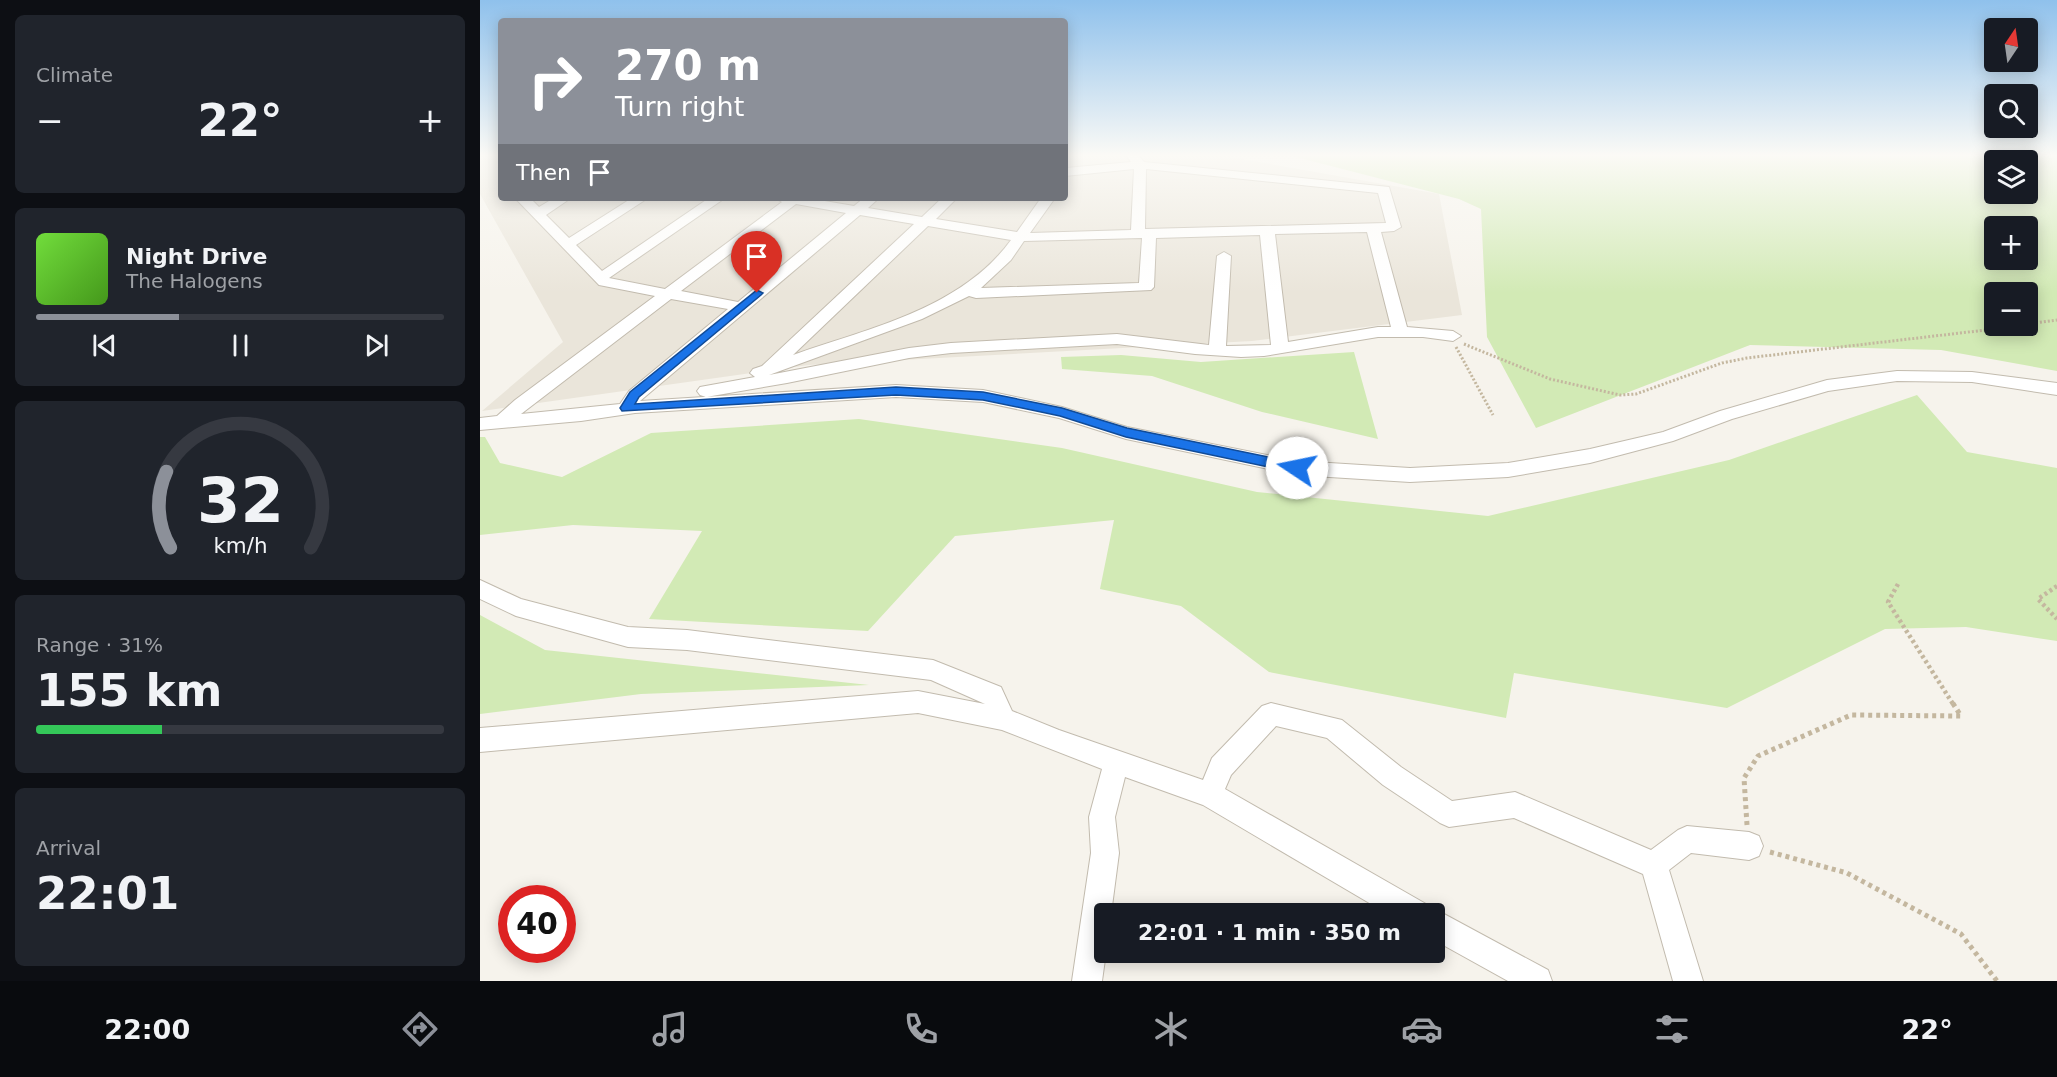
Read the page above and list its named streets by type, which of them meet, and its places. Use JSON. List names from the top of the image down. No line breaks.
{"north":"top","page":{"tile":["Climate",["Range · 31%","155 km"],["Arrival","22:01"]],"map_buttons":["+","−"],"turn":["270 m","Turn right"],"heat":["−","22°","+"],"then":"Then","song":["Night Drive","The Halogens"],"limit":"40","trip":"22:01 · 1 min · 350 m","tabs":["22:00","22°"],"gauge":["32","km/h"]}}
